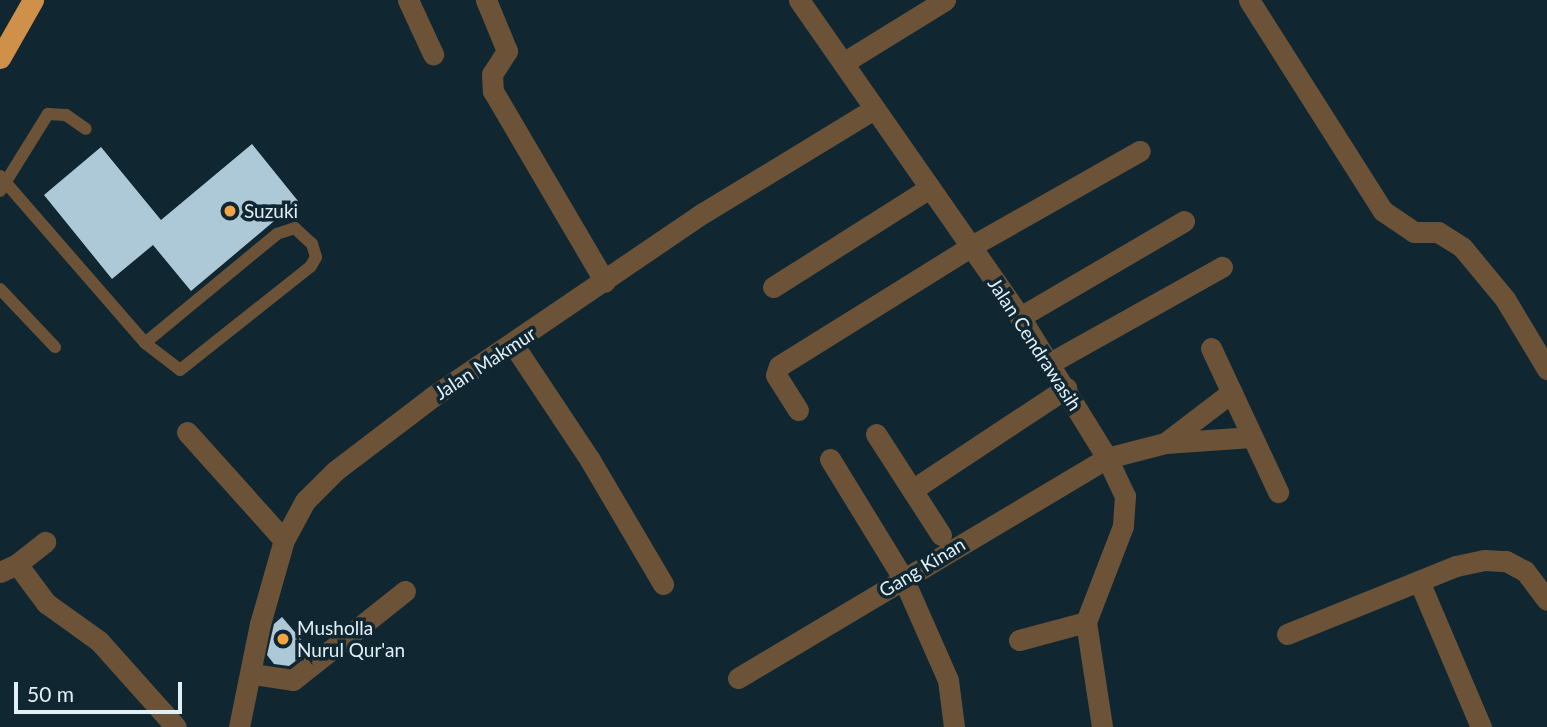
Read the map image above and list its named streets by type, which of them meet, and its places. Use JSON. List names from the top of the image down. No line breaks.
{"streets":{"street":["Jalan Cendrawasih","Jalan Makmur","Gang Kinan"]},"crossings":[["Jalan Cendrawasih","Jalan Makmur"],["Jalan Cendrawasih","Gang Kinan"]],"places":["Suzuki","Musholla Nurul Qur'an"],"scale_bar":"50 m"}
